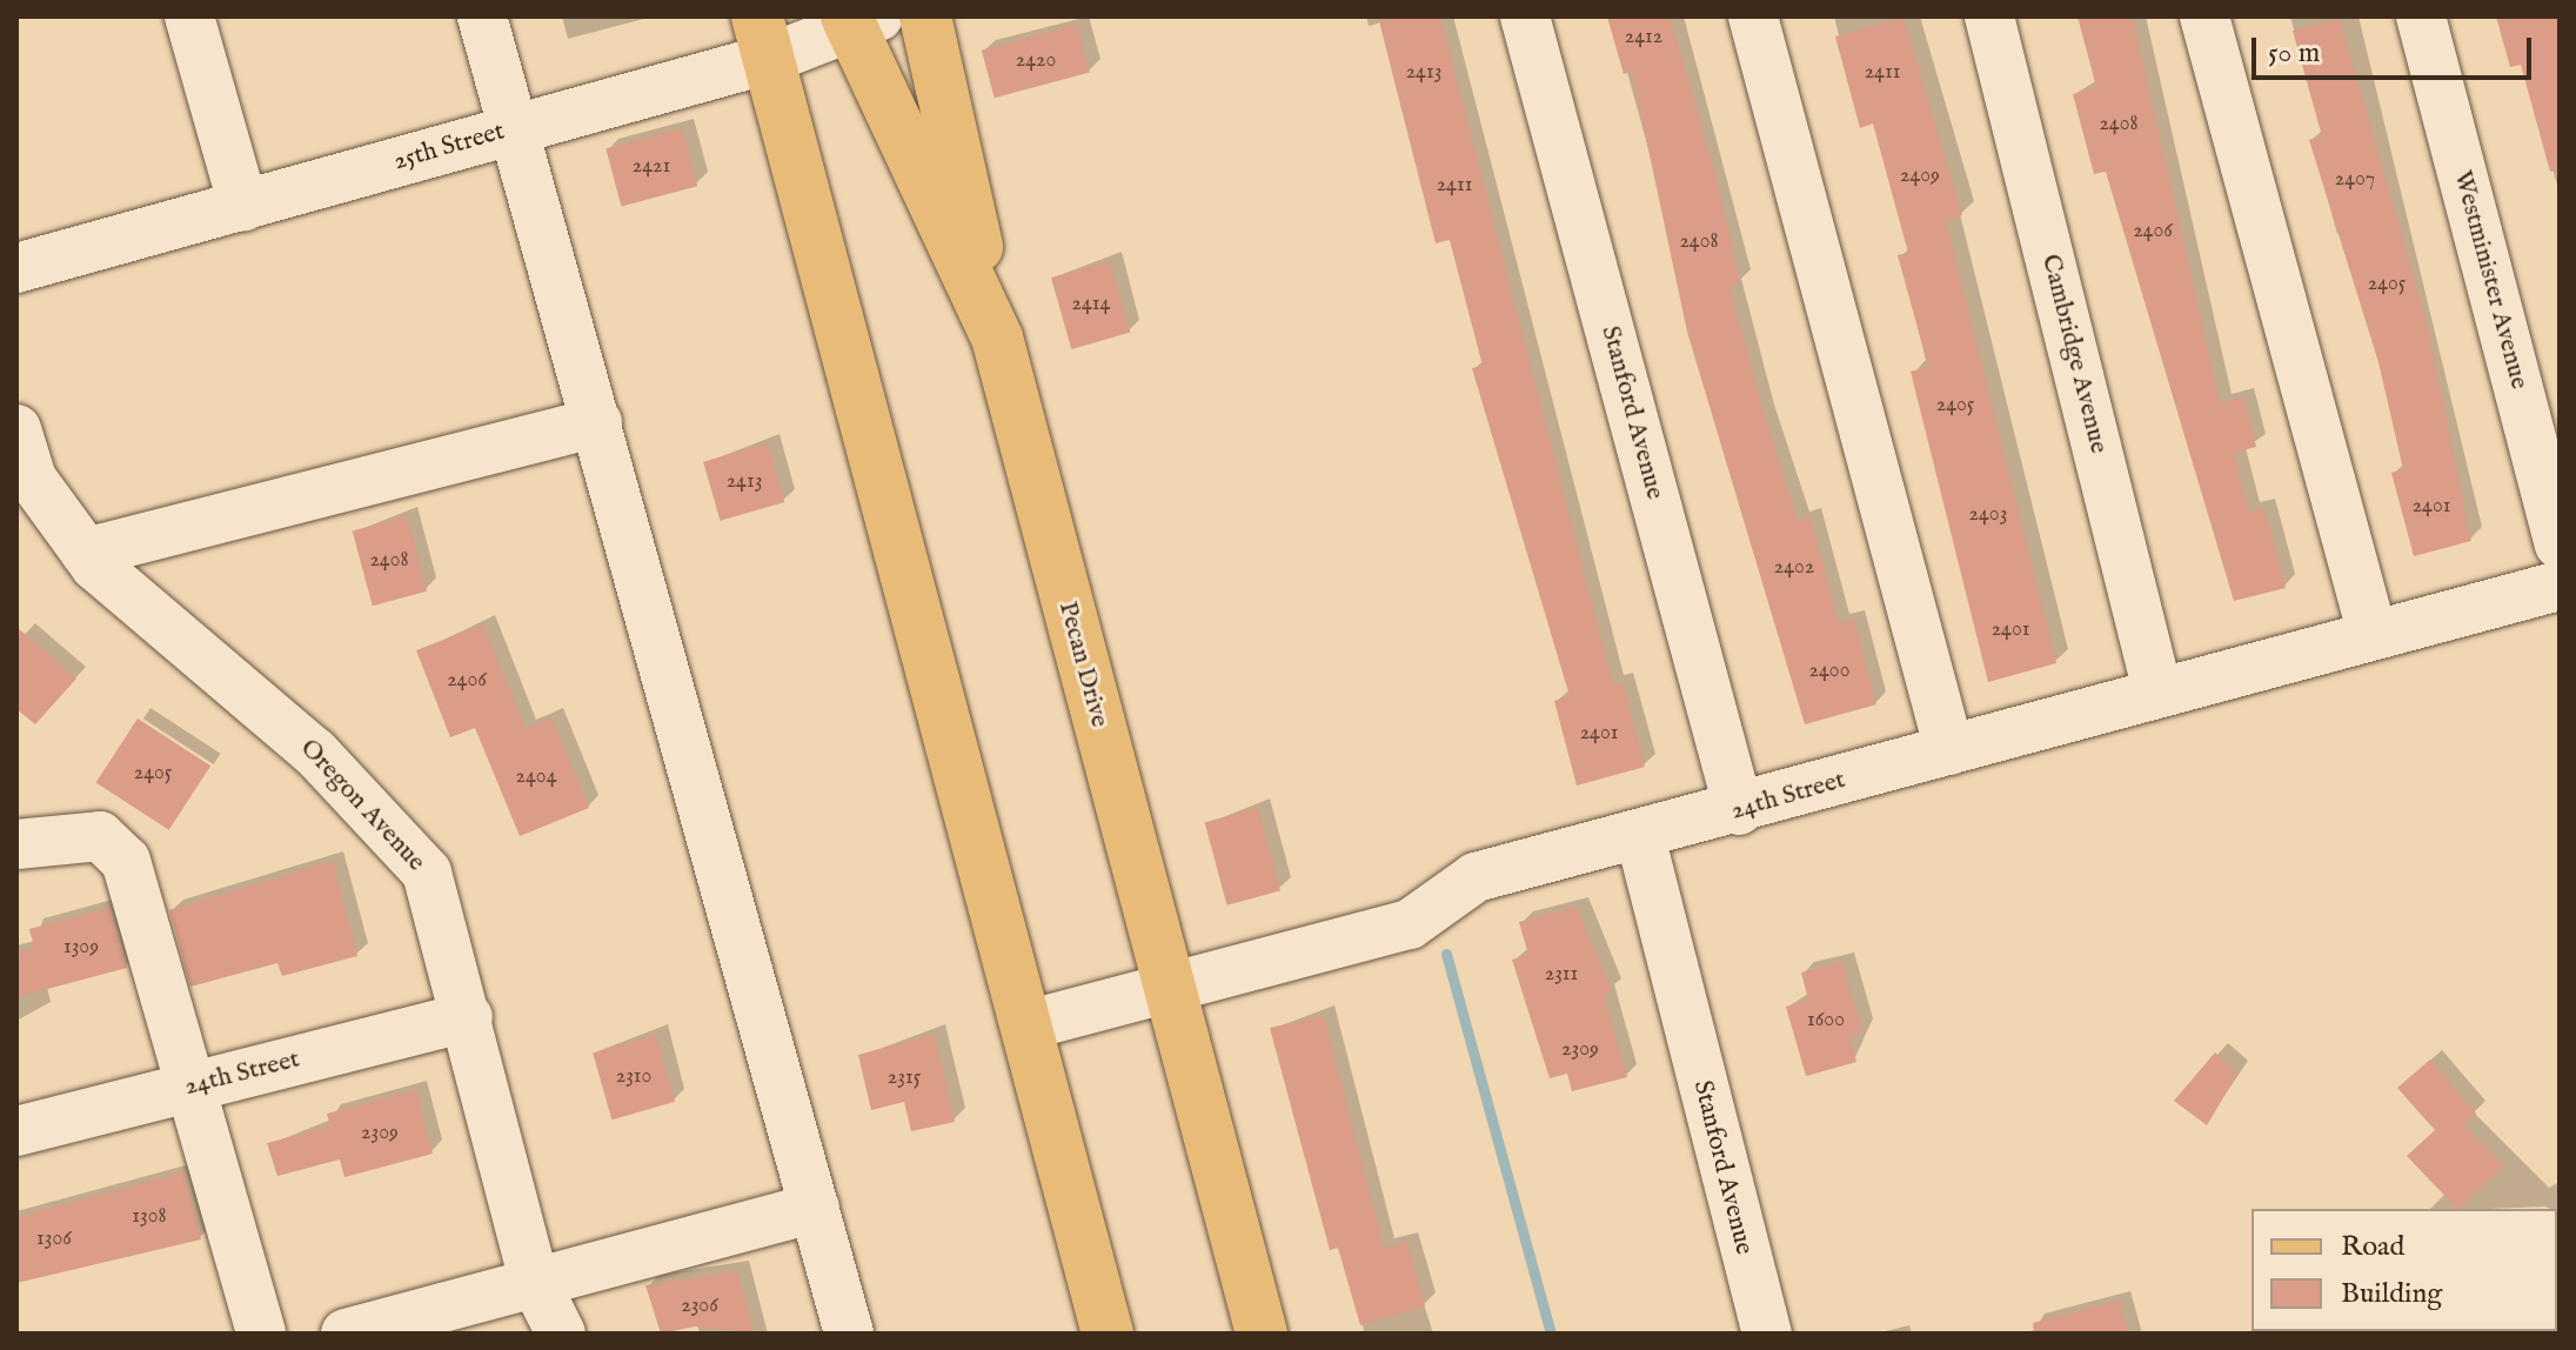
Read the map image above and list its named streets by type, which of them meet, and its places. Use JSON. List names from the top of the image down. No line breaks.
{"streets":{"main road":["Pecan Drive"],"street":["25th Street","Westminister Avenue","Cambridge Avenue","Stanford Avenue","24th Street","Oregon Avenue"]},"crossings":[["25th Street","Pecan Drive"],["Cambridge Avenue","24th Street"],["Stanford Avenue","24th Street"],["Pecan Drive","24th Street"],["24th Street","Oregon Avenue"]],"house_numbers":["2412","2420","2413","2411","2408","2421","2409","2407","2411","2406","2408","2405","2414","2405","2413","2401","2403","2408","2402","2401","2400","2406","2401","2405","2404","1309","2311","1600","2309","2310","2315","2309","1308","1306","2306"],"legend":["Road","Building"],"scale_bar":"50 m"}
